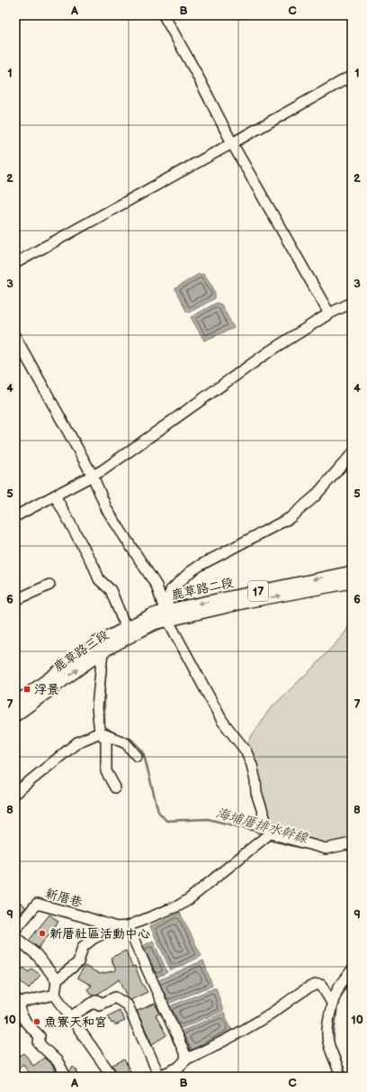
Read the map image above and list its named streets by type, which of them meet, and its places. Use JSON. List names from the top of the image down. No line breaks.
{"streets":{"main road":["鹿草路二段","17","鹿草路三段"],"street":["新厝巷"]},"crossings":[["鹿草路二段","鹿草路三段"]],"water":["海埔厝排水幹線"],"places":{"transit":["浮景"],"other":["新厝社區活動中心","魚寮天和宮"]},"grid":{"columns":["A","B","C"],"rows":["1","2","3","4","5","6","7","8","9","10"]}}
